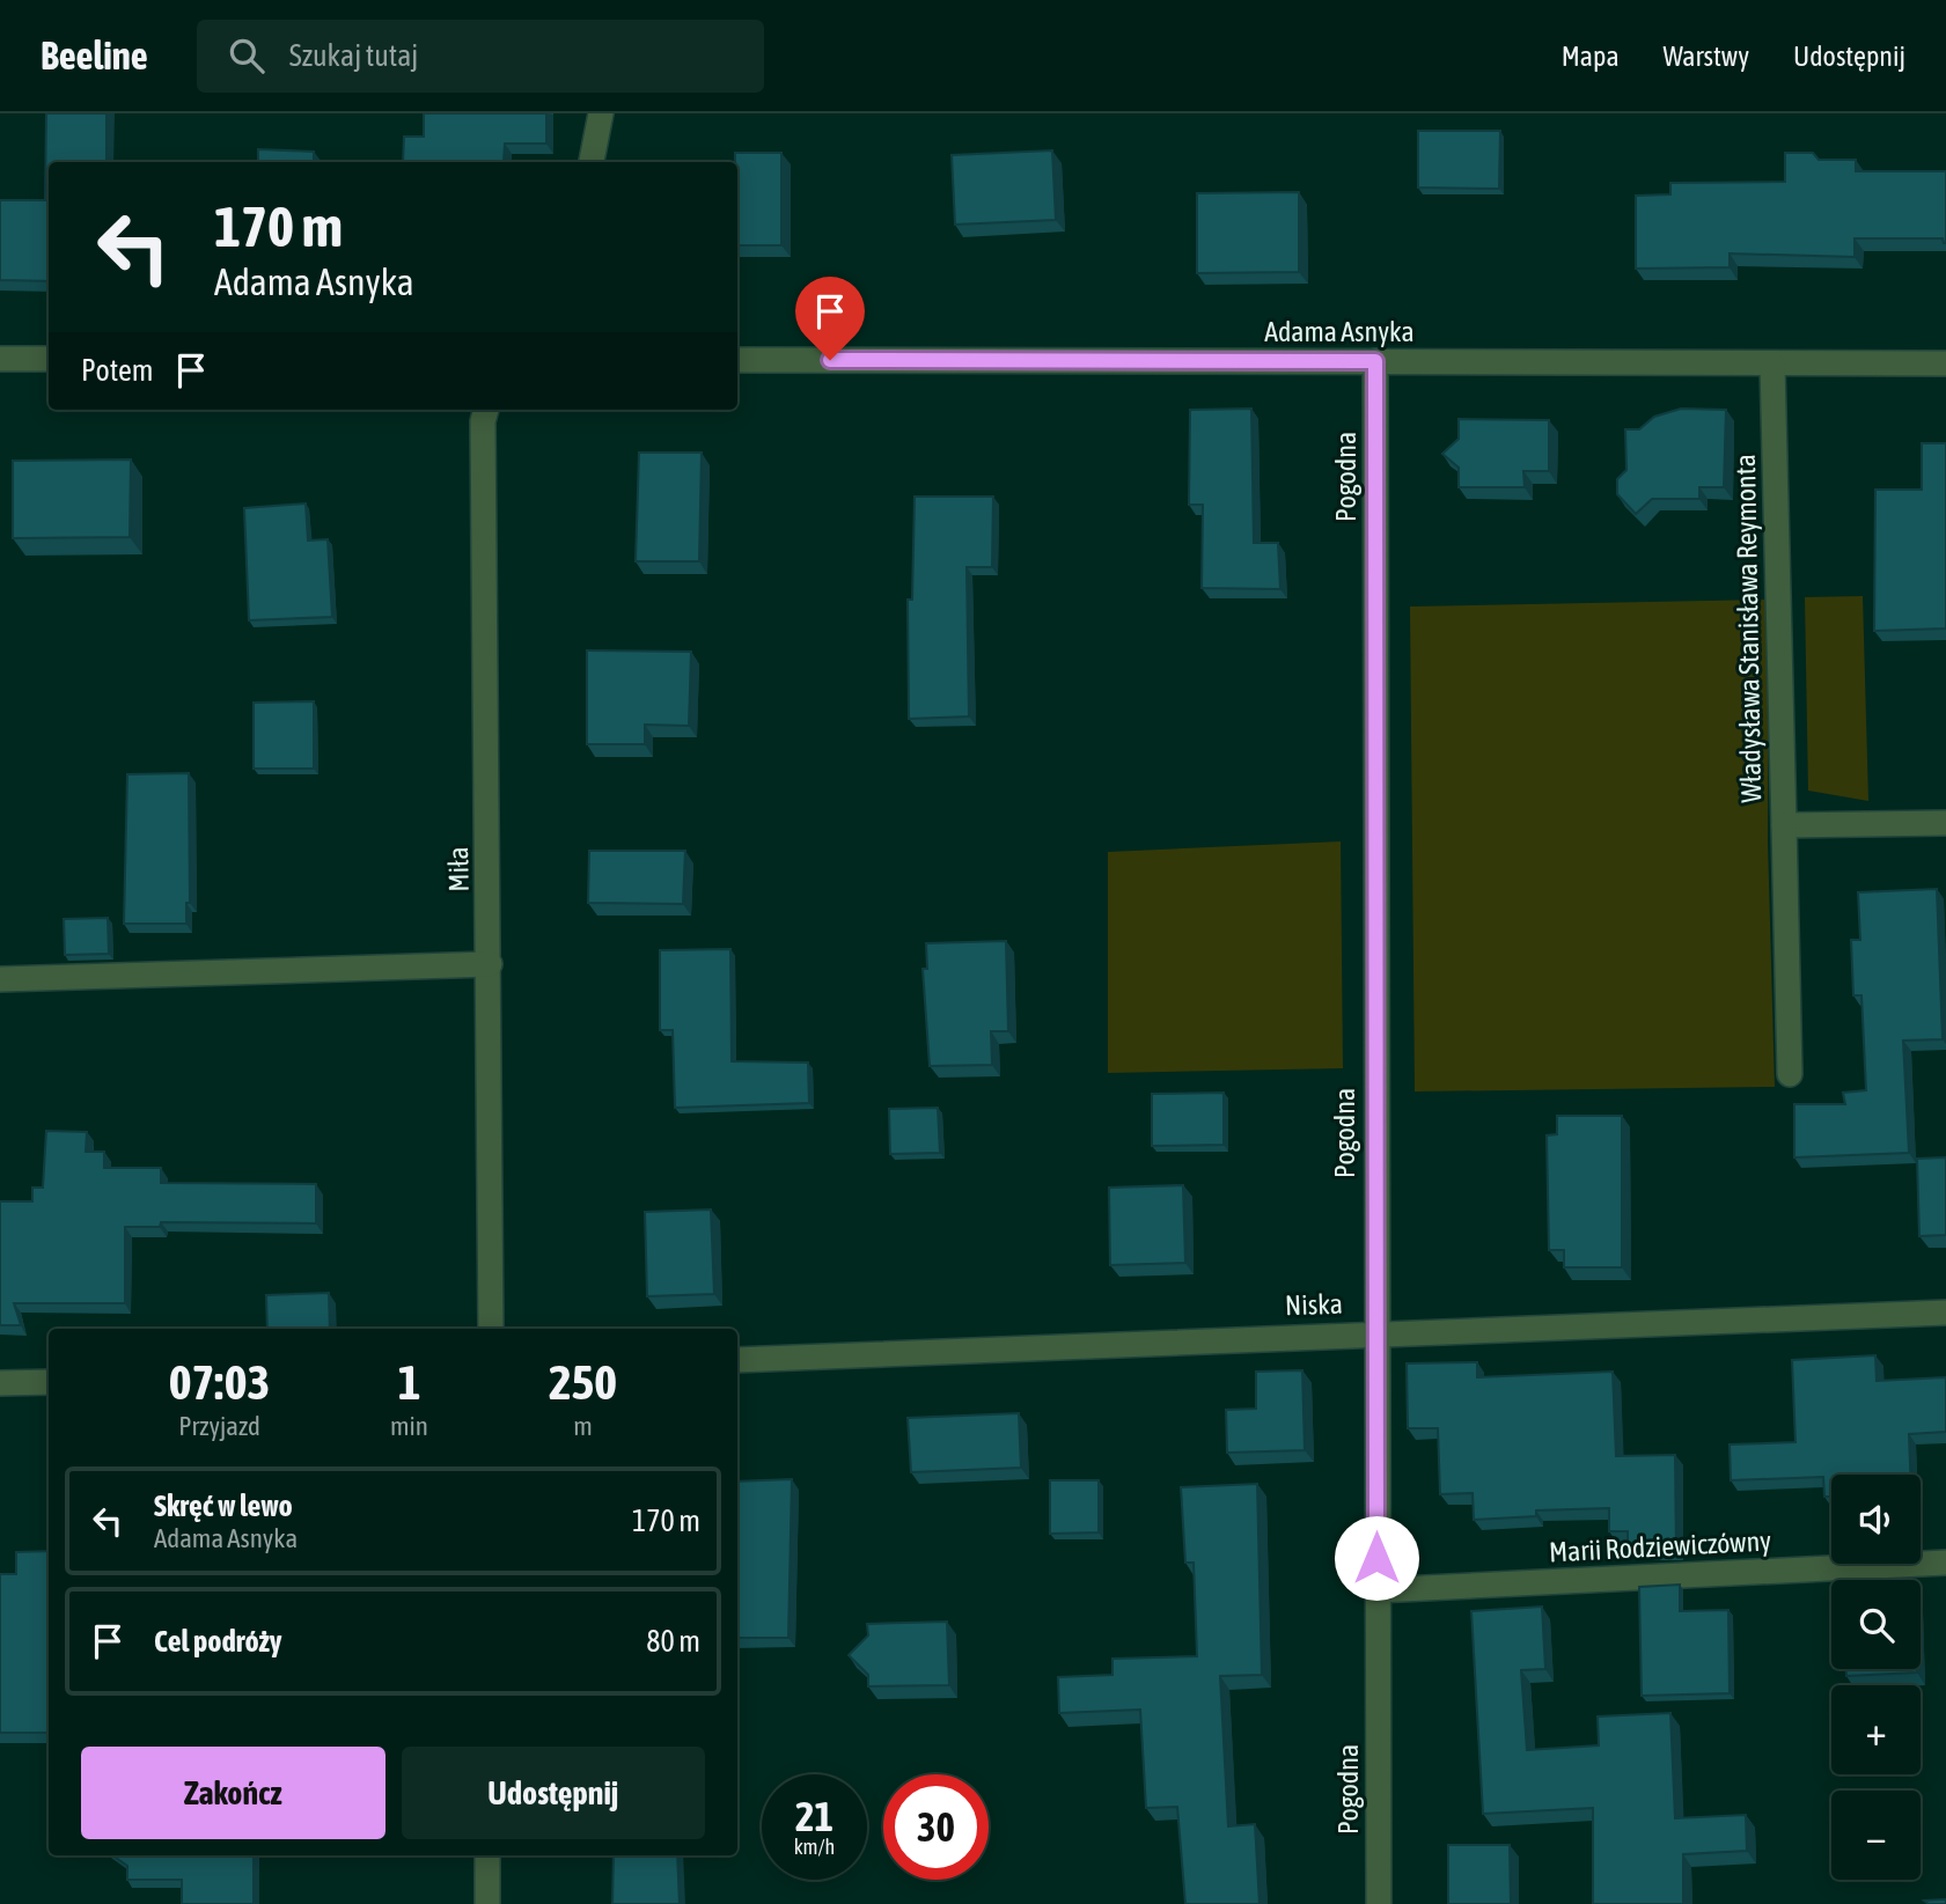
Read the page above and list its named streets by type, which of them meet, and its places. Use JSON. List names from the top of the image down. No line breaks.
{"streets":{"street":["Adama Asnyka","Pogodna","Władysława Stanisława Reymonta","Miła","Niska","Marii Rodziewiczówny"]},"crossings":[["Adama Asnyka","Pogodna"],["Adama Asnyka","Władysława Stanisława Reymonta"],["Pogodna","Niska"],["Pogodna","Marii Rodziewiczówny"]],"page":{"header":"Beeline","search":"Szukaj tutaj","nav":["Mapa","Warstwy","Udostępnij"],"turn":["170 m","Adama Asnyka"],"then":"Potem","eta":["07:03","Przyjazd","1","min","250","m"],"list":[{"name":"Skręć w lewo","note":"Adama Asnyka","value":"170 m"},{"name":"Cel podróży","value":"80 m"}],"map_buttons":["+","−"],"buttons":["Zakończ","Udostępnij"],"speed":"21 km/h","limit":"30"}}
